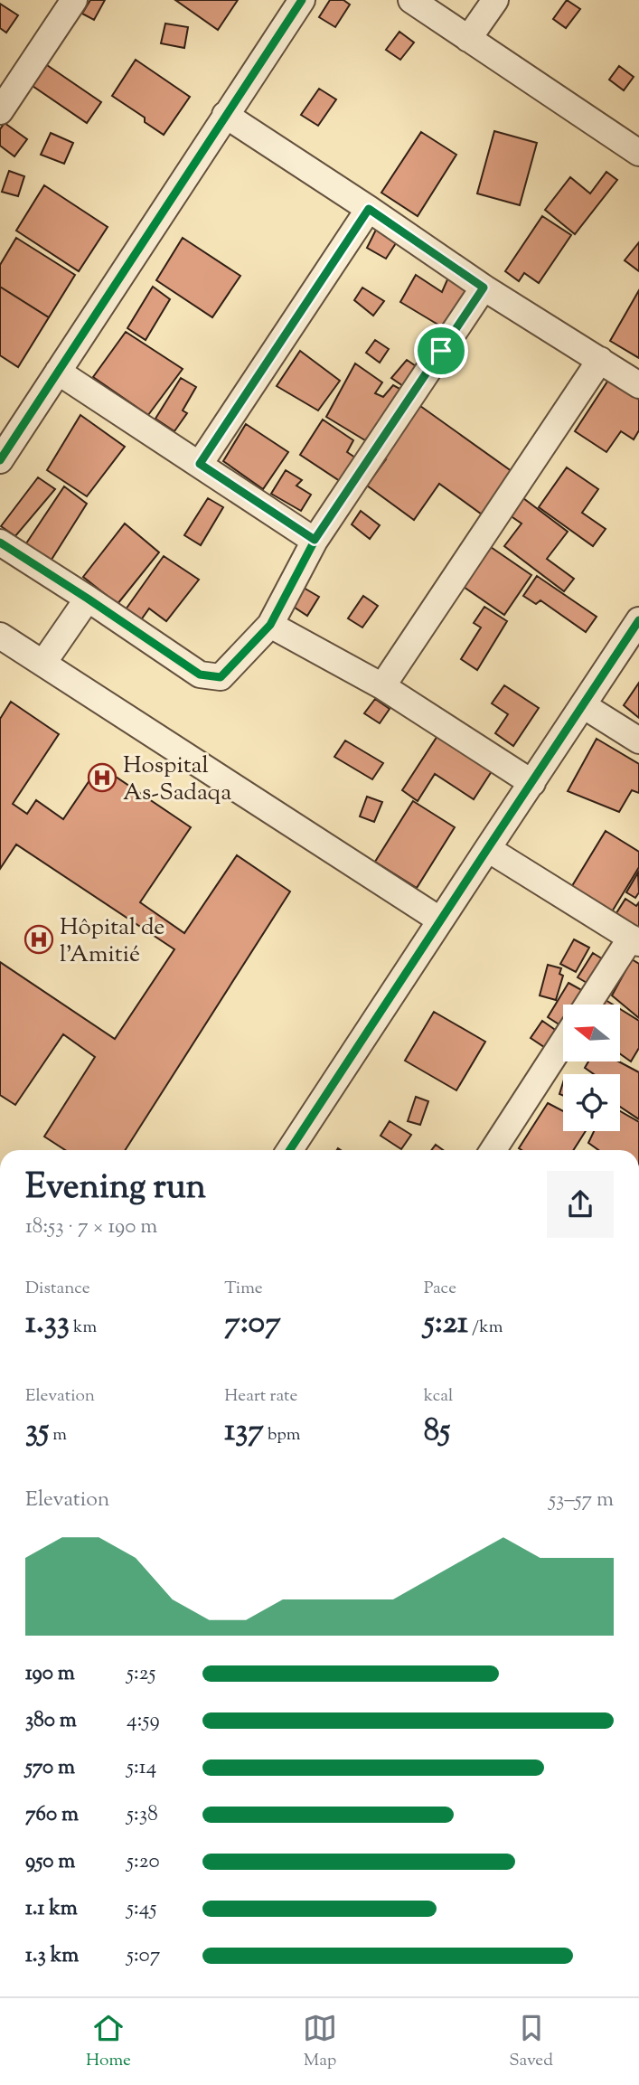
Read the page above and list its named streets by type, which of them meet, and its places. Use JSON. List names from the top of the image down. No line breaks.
{"places":{"hospital":["Hospital As-Sadaqa","Hôpital de l'Amitié"]},"north":"left","page":{"heading":["Evening run","18:53 · 7 × 190 m"],"stats":[["Distance","1.33 km"],["Time","7:07"],["Pace","5:21 /km"],["Elevation","35 m"],["Heart rate","137 bpm"],["kcal","85"]],"chart":["Elevation","53–57 m"],"list":[{"name":"190 m","note":"5:25"},{"name":"380 m","note":"4:59"},{"name":"570 m","note":"5:14"},{"name":"760 m","note":"5:38"},{"name":"950 m","note":"5:20"},{"name":"1.1 km","note":"5:45"},{"name":"1.3 km","note":"5:07"}],"tabs":["Home","Map","Saved"]}}
